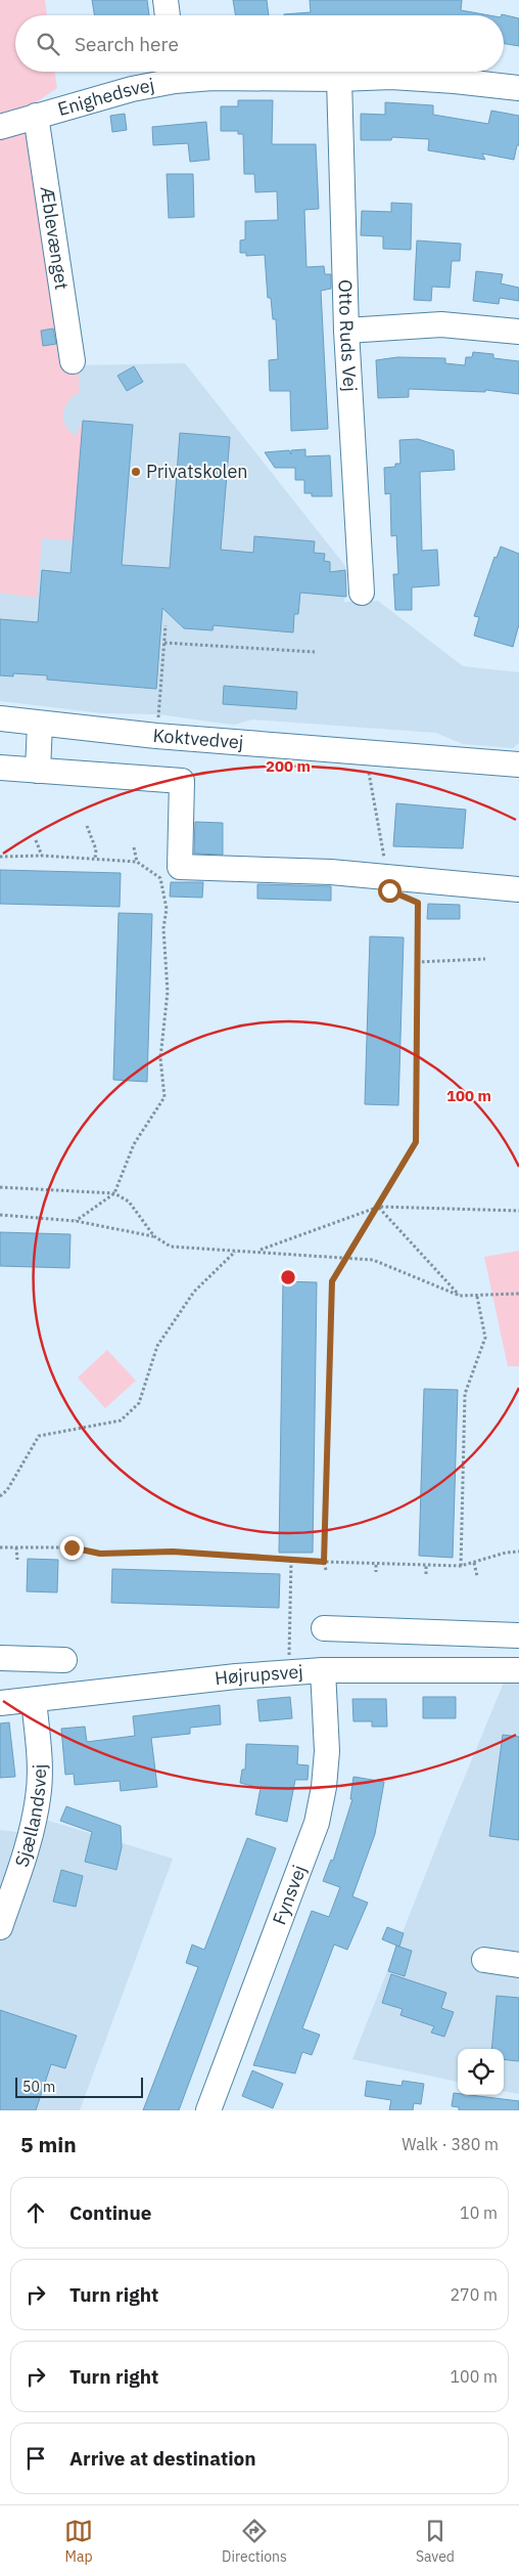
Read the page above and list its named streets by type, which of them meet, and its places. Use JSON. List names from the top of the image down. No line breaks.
{"streets":{"street":["Enighedsvej","Æblevænget","Otto Ruds Vej","Koktvedvej","Højrupsvej","Sjællandsvej","Fynsvej"]},"crossings":[["Enighedsvej","Æblevænget"],["Enighedsvej","Otto Ruds Vej"],["Højrupsvej","Sjællandsvej"],["Højrupsvej","Fynsvej"]],"places":["Privatskolen"],"scale_bar":"50 m","page":{"search":"Search here","scale":"50 m","heading":["5 min","Walk · 380 m"],"list":[["Continue","10 m"],["Turn right","270 m"],["Turn right","100 m"],"Arrive at destination"],"nav":["Map","Directions","Saved"]},"rings":["200 m","100 m"]}
